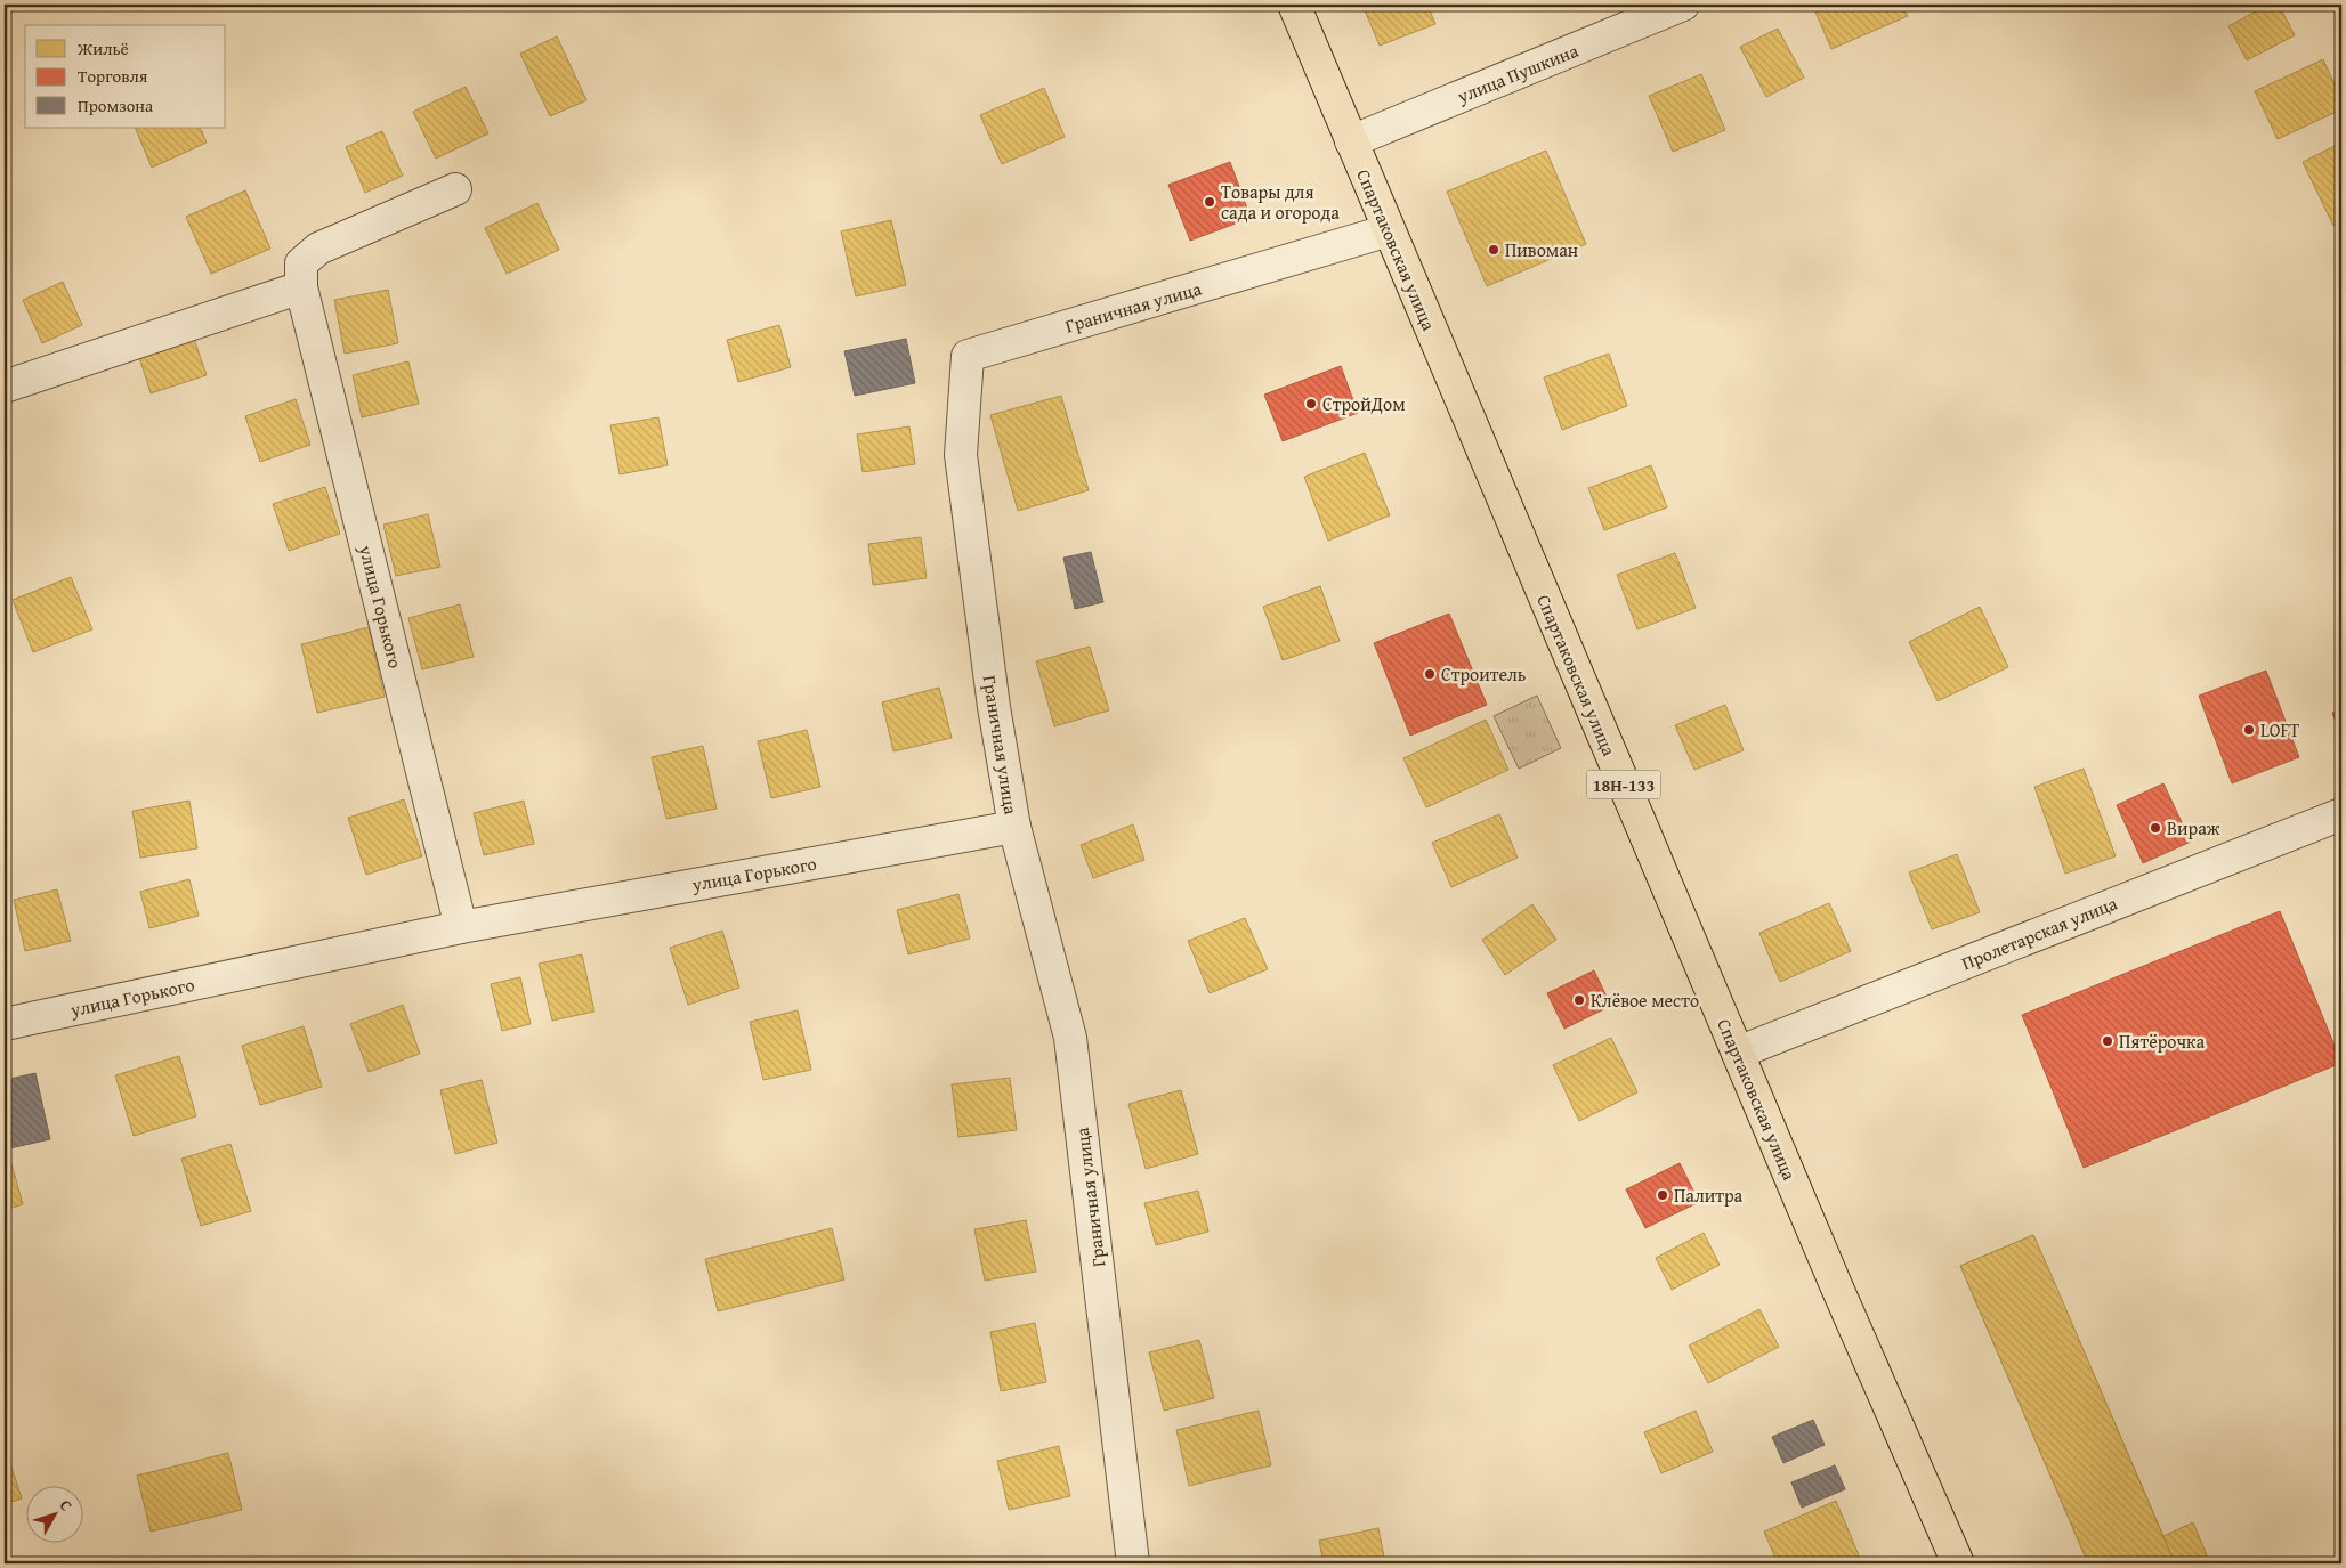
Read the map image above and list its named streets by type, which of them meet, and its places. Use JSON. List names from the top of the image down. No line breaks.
{"streets":{"main road":["Спартаковская улица","18Н-133"],"street":["улица Пушкина","Граничная улица","улица Горького","Пролетарская улица"]},"crossings":[["улица Пушкина","Спартаковская улица"],["Спартаковская улица","Граничная улица"],["Спартаковская улица","Пролетарская улица"],["Граничная улица","улица Горького"]],"places":["Товары для сада и огорода","Пивоман","СтройДом","Строитель","LOFT","Вираж","Клёвое место","Пятёрочка","Палитра"],"legend":["Жильё","Торговля","Промзона"],"north":"top right"}
